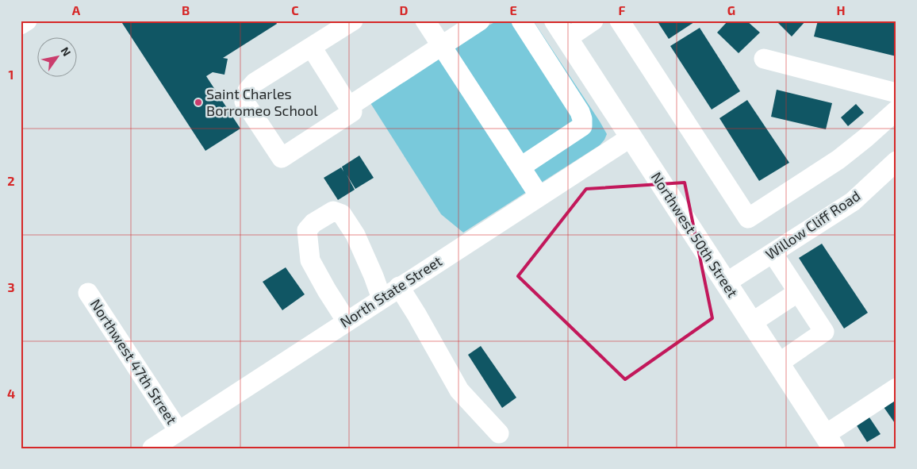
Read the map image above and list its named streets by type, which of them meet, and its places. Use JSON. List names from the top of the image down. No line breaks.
{"streets":{"main road":["Northwest 50th Street"],"street":["Willow Cliff Road","North State Street","Northwest 47th Street"]},"crossings":[["Willow Cliff Road","Northwest 50th Street"],["Northwest 50th Street","North State Street"],["North State Street","Northwest 47th Street"]],"places":["Saint Charles Borromeo School"],"north":"top right","grid":{"columns":["A","B","C","D","E","F","G","H"],"rows":["1","2","3","4"]}}
